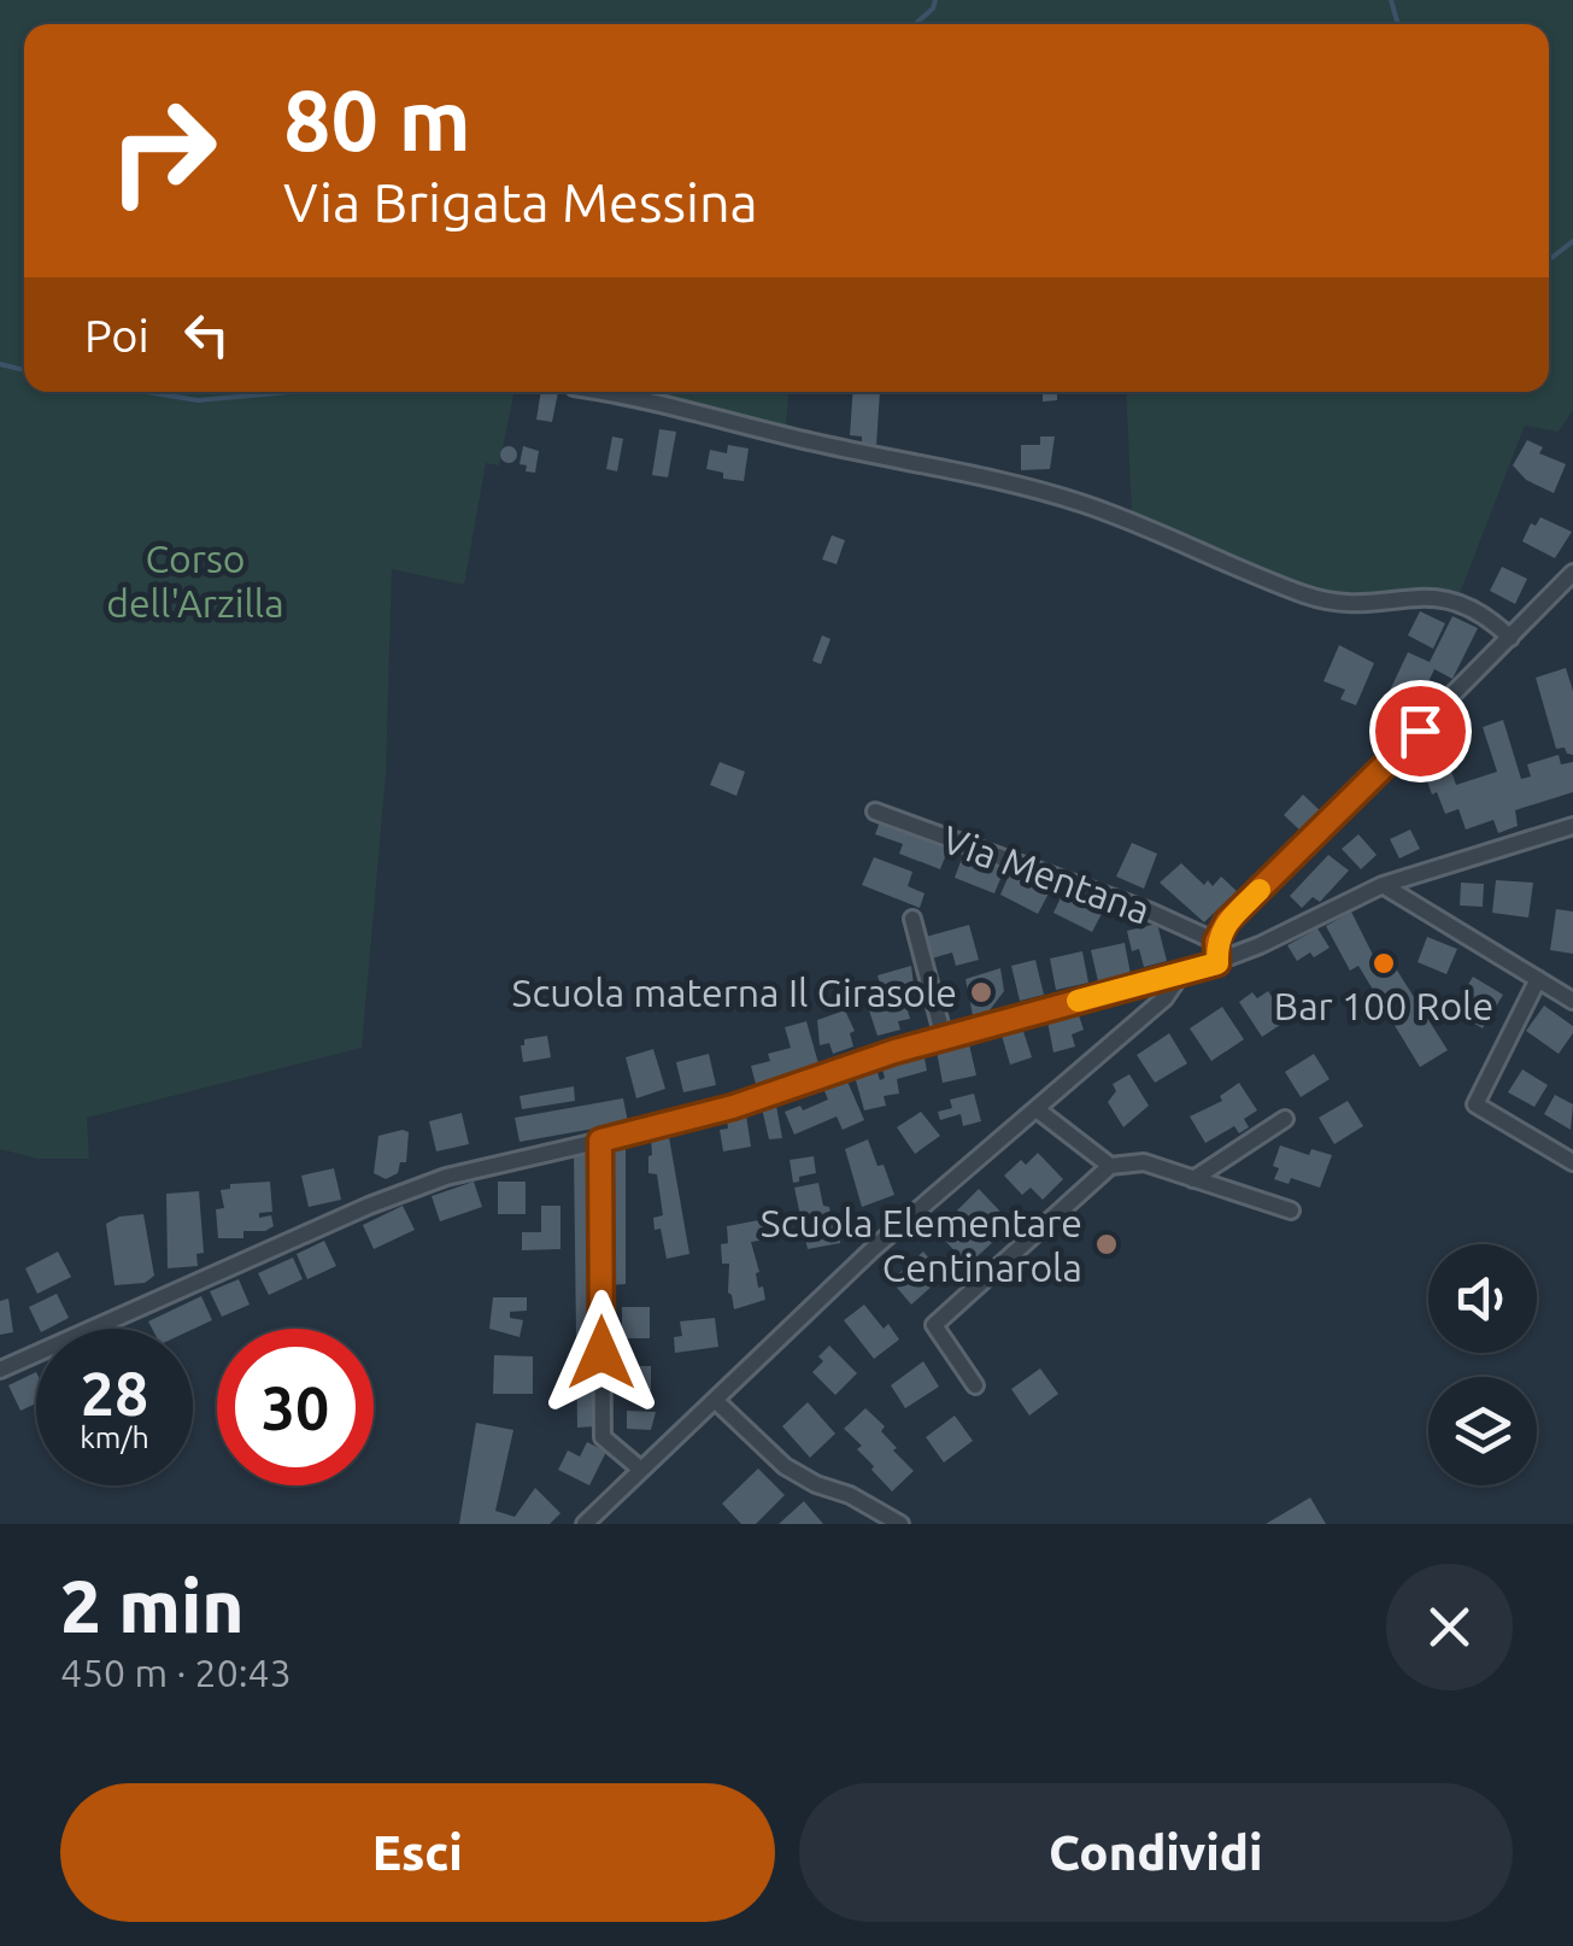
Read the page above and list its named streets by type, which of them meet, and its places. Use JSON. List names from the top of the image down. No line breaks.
{"streets":{"street":["Via Mentana"]},"parks":["Corso dell'Arzilla"],"places":["Bar 100 Role","Scuola materna Il Girasole","Scuola Elementare Centinarola"],"page":{"turn":["80 m","Via Brigata Messina"],"then":"Poi","speed":"28 km/h","limit":"30","heading":["2 min","450 m · 20:43"],"buttons":["Esci","Condividi"]}}
